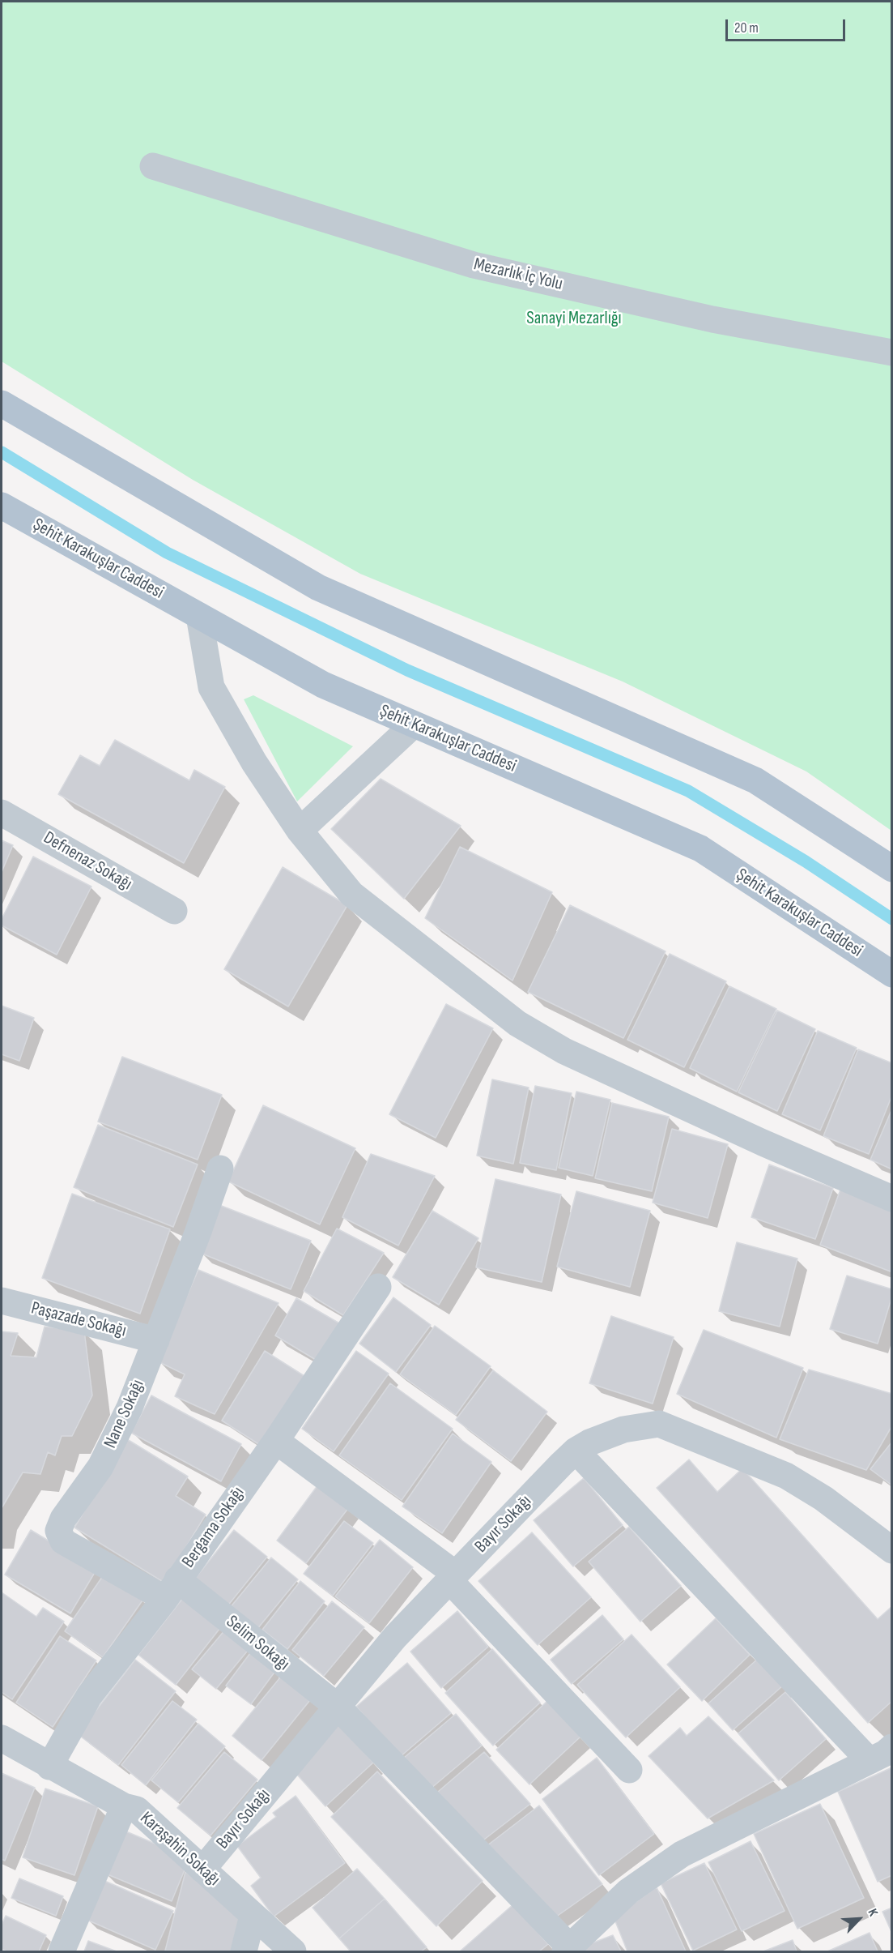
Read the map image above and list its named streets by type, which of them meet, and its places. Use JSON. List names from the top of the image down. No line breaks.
{"streets":{"main road":["Şehit Karakuşlar Caddesi"],"street":["Mezarlık İç Yolu","Defnenaz Sokağı","Paşazade Sokağı","Nane Sokağı","Bayır Sokağı","Bergama Sokağı","Selim Sokağı","Karaşahin Sokağı"]},"crossings":[["Paşazade Sokağı","Nane Sokağı"],["Nane Sokağı","Bergama Sokağı"],["Nane Sokağı","Selim Sokağı"],["Bayır Sokağı","Selim Sokağı"],["Bayır Sokağı","Karaşahin Sokağı"],["Bergama Sokağı","Selim Sokağı"],["Bergama Sokağı","Karaşahin Sokağı"]],"parks":["Sanayi Mezarlığı"],"scale_bar":"20 m","north":"top right"}
